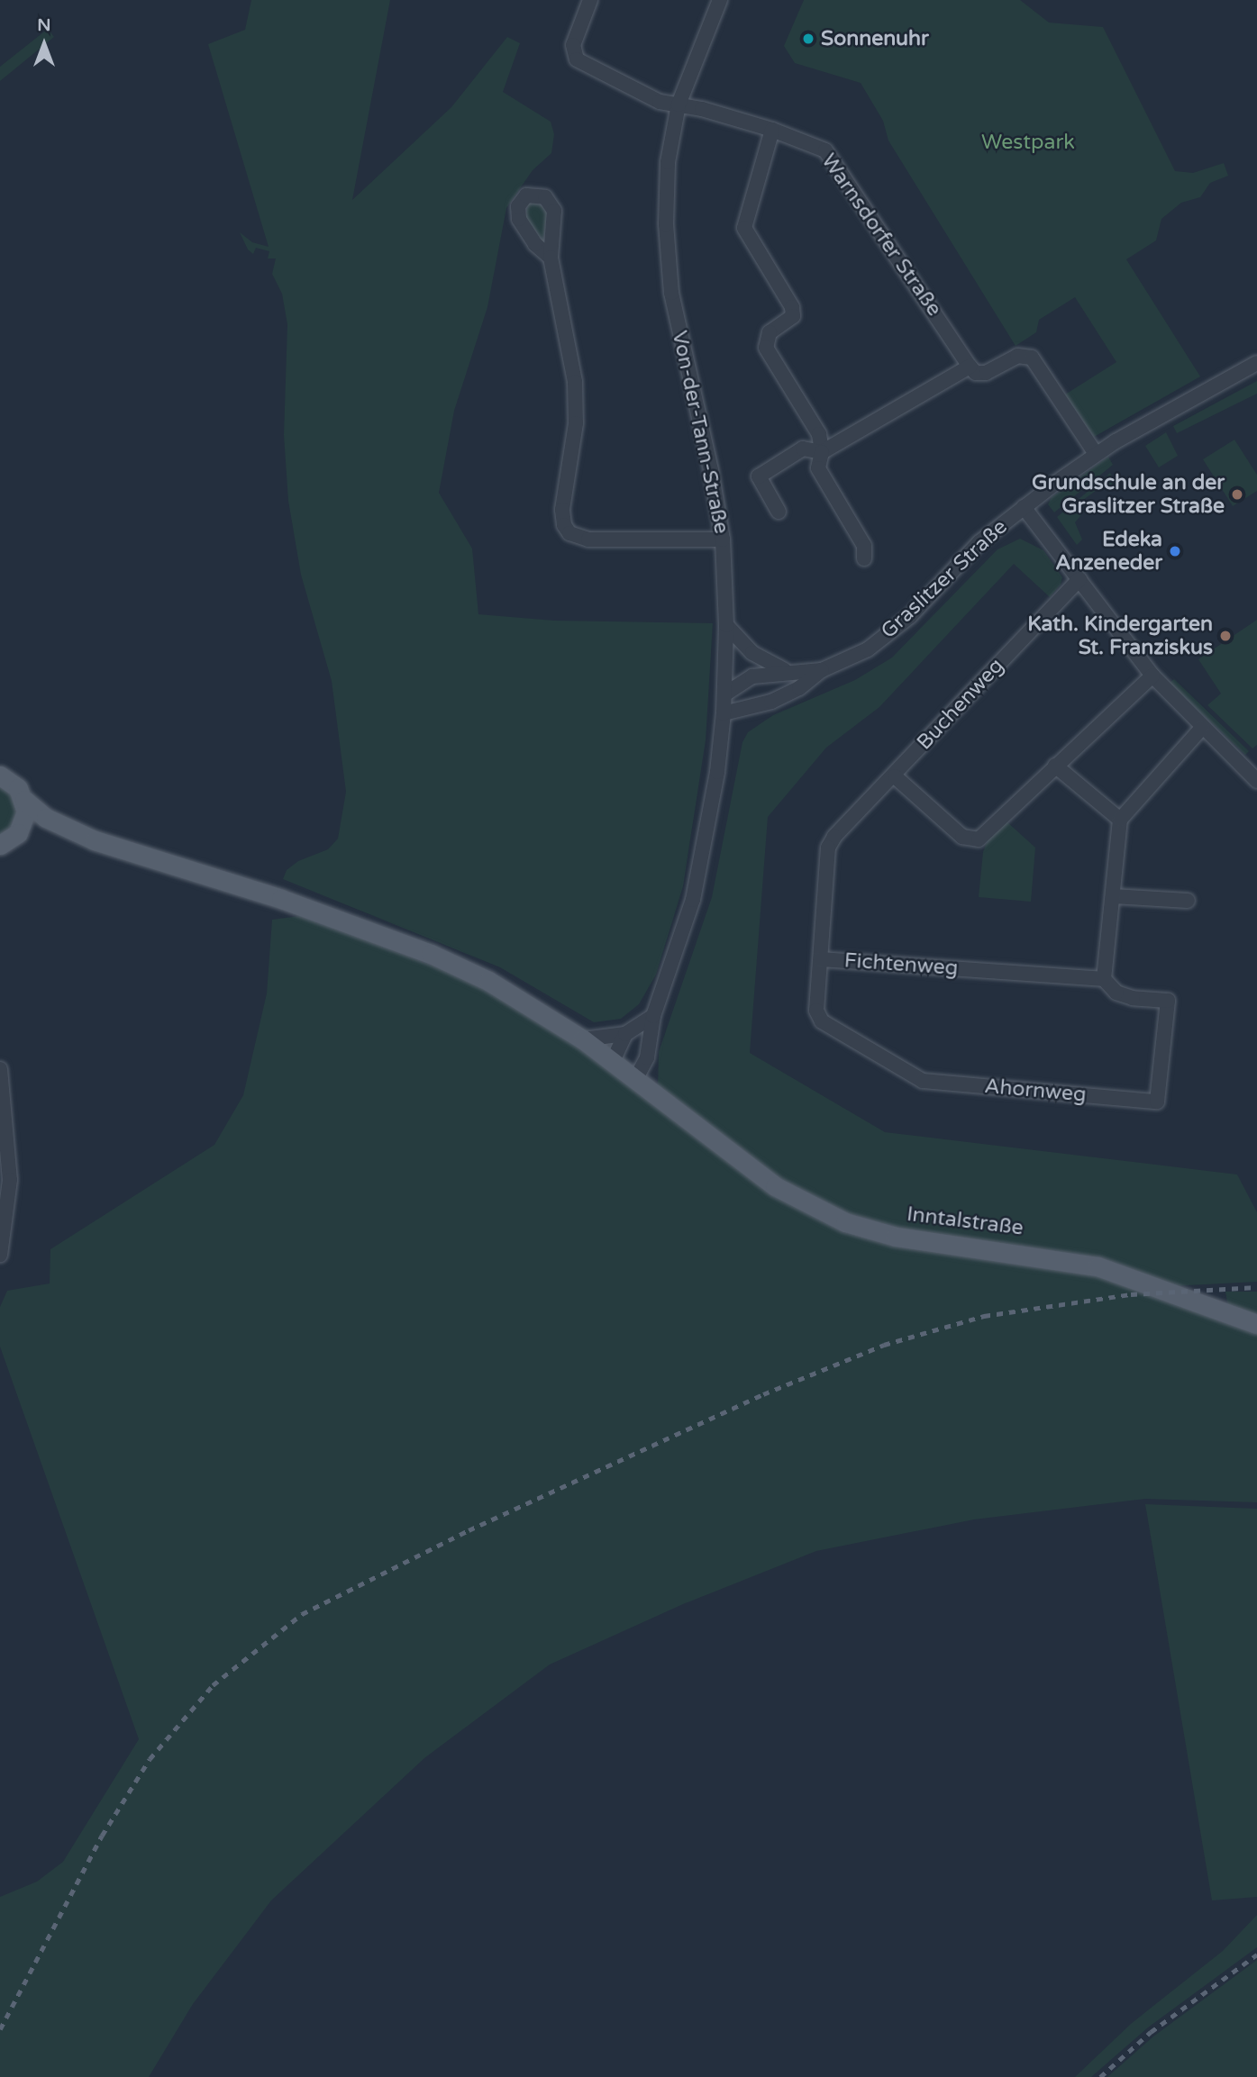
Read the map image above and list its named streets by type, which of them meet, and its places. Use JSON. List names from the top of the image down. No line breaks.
{"streets":{"main road":["Inntalstraße"],"street":["Warnsdorfer Straße","Von-der-Tann-Straße","Graslitzer Straße","Buchenweg","Fichtenweg","Ahornweg"]},"crossings":[["Warnsdorfer Straße","Von-der-Tann-Straße"],["Von-der-Tann-Straße","Graslitzer Straße"],["Von-der-Tann-Straße","Inntalstraße"],["Buchenweg","Fichtenweg"],["Fichtenweg","Ahornweg"]],"parks":["Westpark"],"places":["Sonnenuhr","Grundschule an der Graslitzer Straße","Edeka Anzeneder","Kath. Kindergarten St. Franziskus"],"north":"top"}
